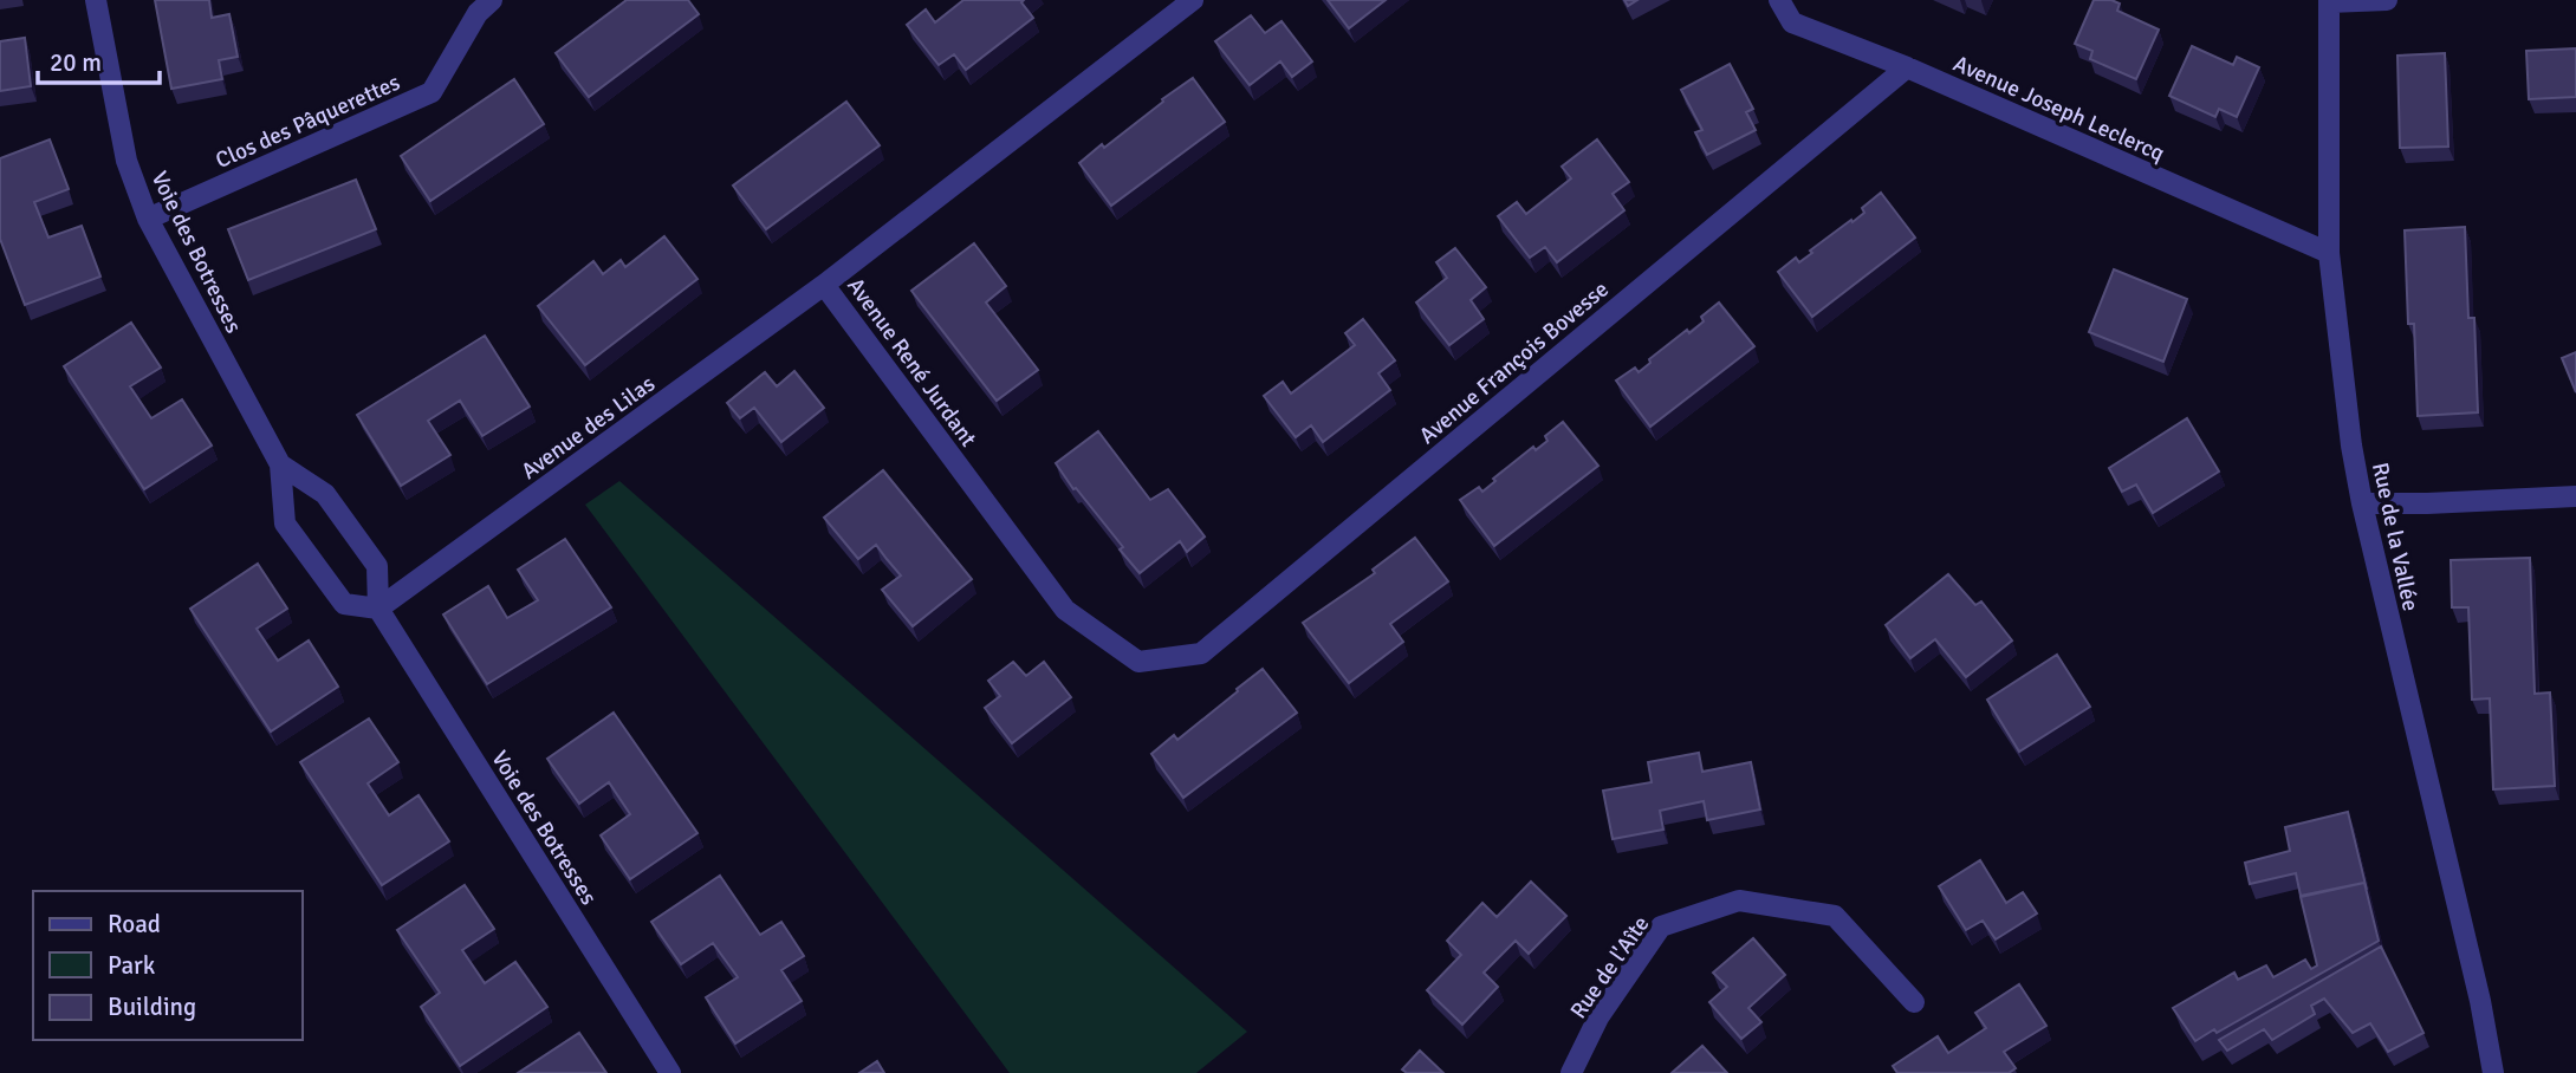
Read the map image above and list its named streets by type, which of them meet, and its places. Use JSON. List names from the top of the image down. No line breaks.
{"streets":{"street":["Avenue Joseph Leclercq","Clos des Pâquerettes","Voie des Botresses","Avenue René Jurdant","Avenue François Bovesse","Avenue des Lilas","Rue de la Vallée","Rue de l'Aîte"]},"crossings":[["Avenue Joseph Leclercq","Avenue François Bovesse"],["Avenue Joseph Leclercq","Rue de la Vallée"],["Clos des Pâquerettes","Voie des Botresses"],["Voie des Botresses","Avenue des Lilas"],["Avenue René Jurdant","Avenue François Bovesse"],["Avenue René Jurdant","Avenue des Lilas"]],"legend":["Road","Park","Building"],"scale_bar":"20 m"}
